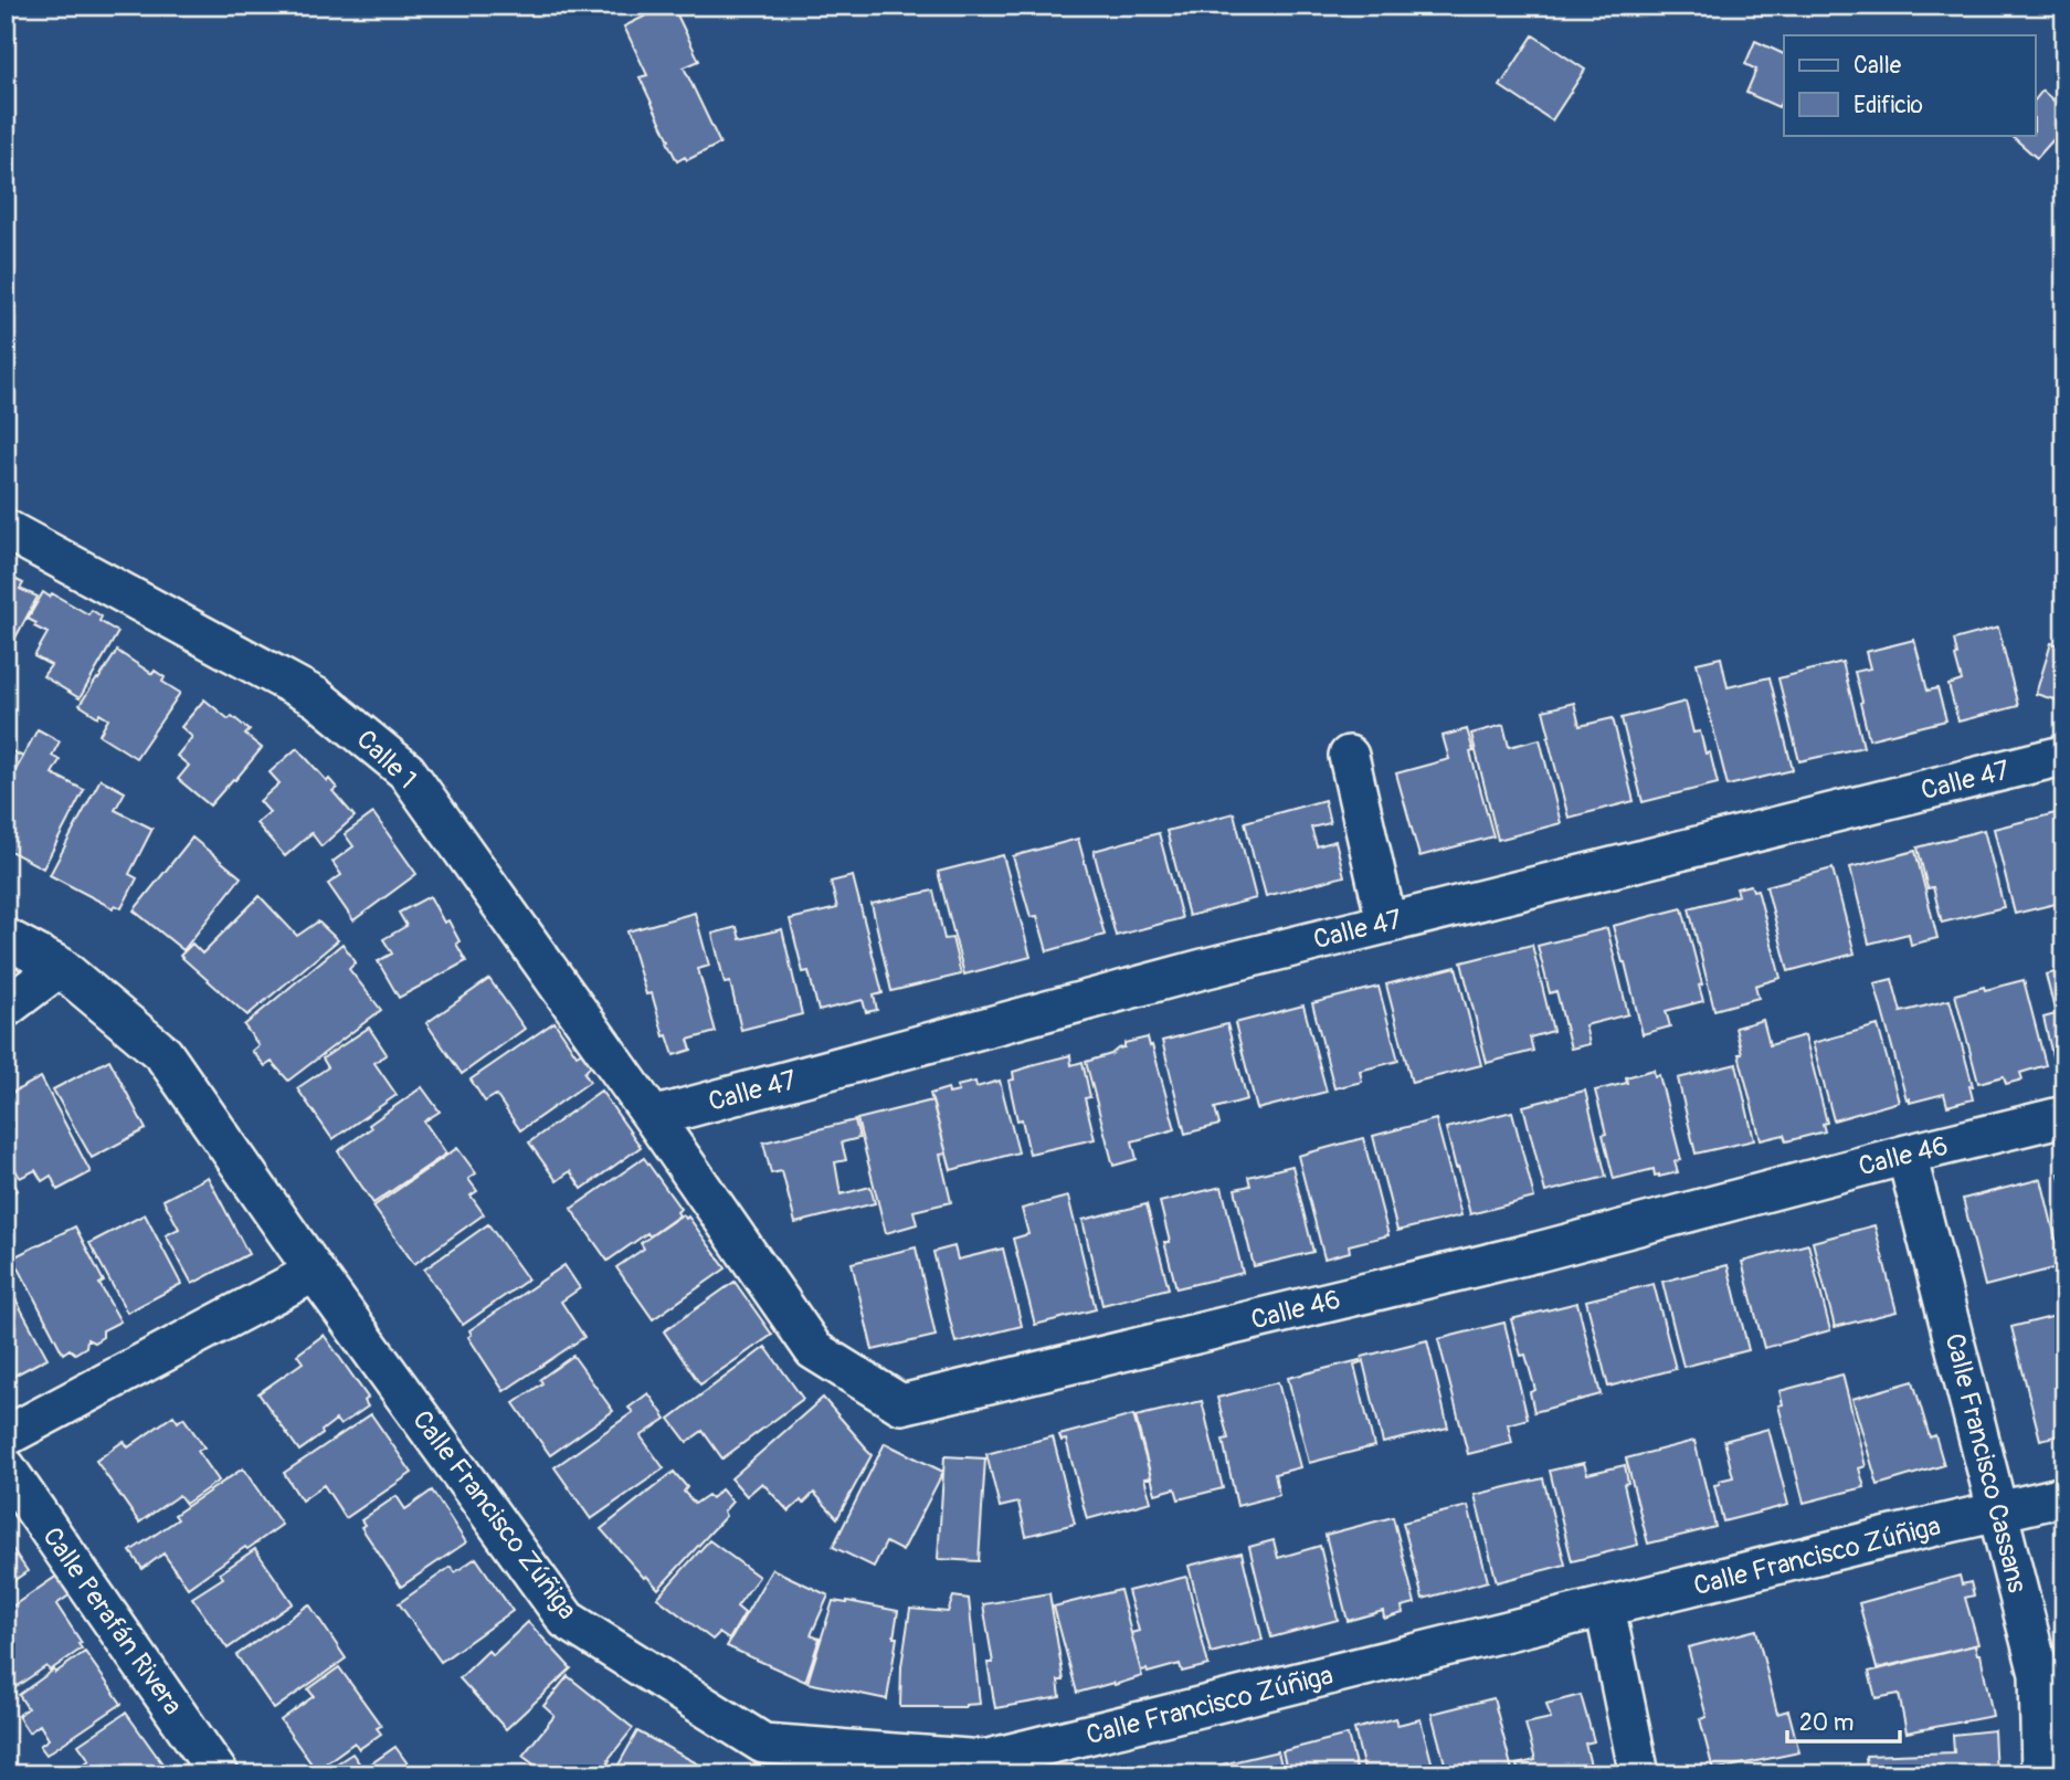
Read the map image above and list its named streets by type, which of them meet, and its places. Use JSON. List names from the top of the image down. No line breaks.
{"streets":{"street":["Calle 1","Calle 47","Calle 46","Calle Francisco Cassans","Calle Francisco Zúñiga","Calle Perafán Rivera"]},"crossings":[["Calle 1","Calle 47"],["Calle 1","Calle 46"],["Calle 47","Calle 46"],["Calle 46","Calle Francisco Cassans"],["Calle Francisco Cassans","Calle Francisco Zúñiga"]],"legend":["Calle","Edificio"],"scale_bar":"20 m"}
